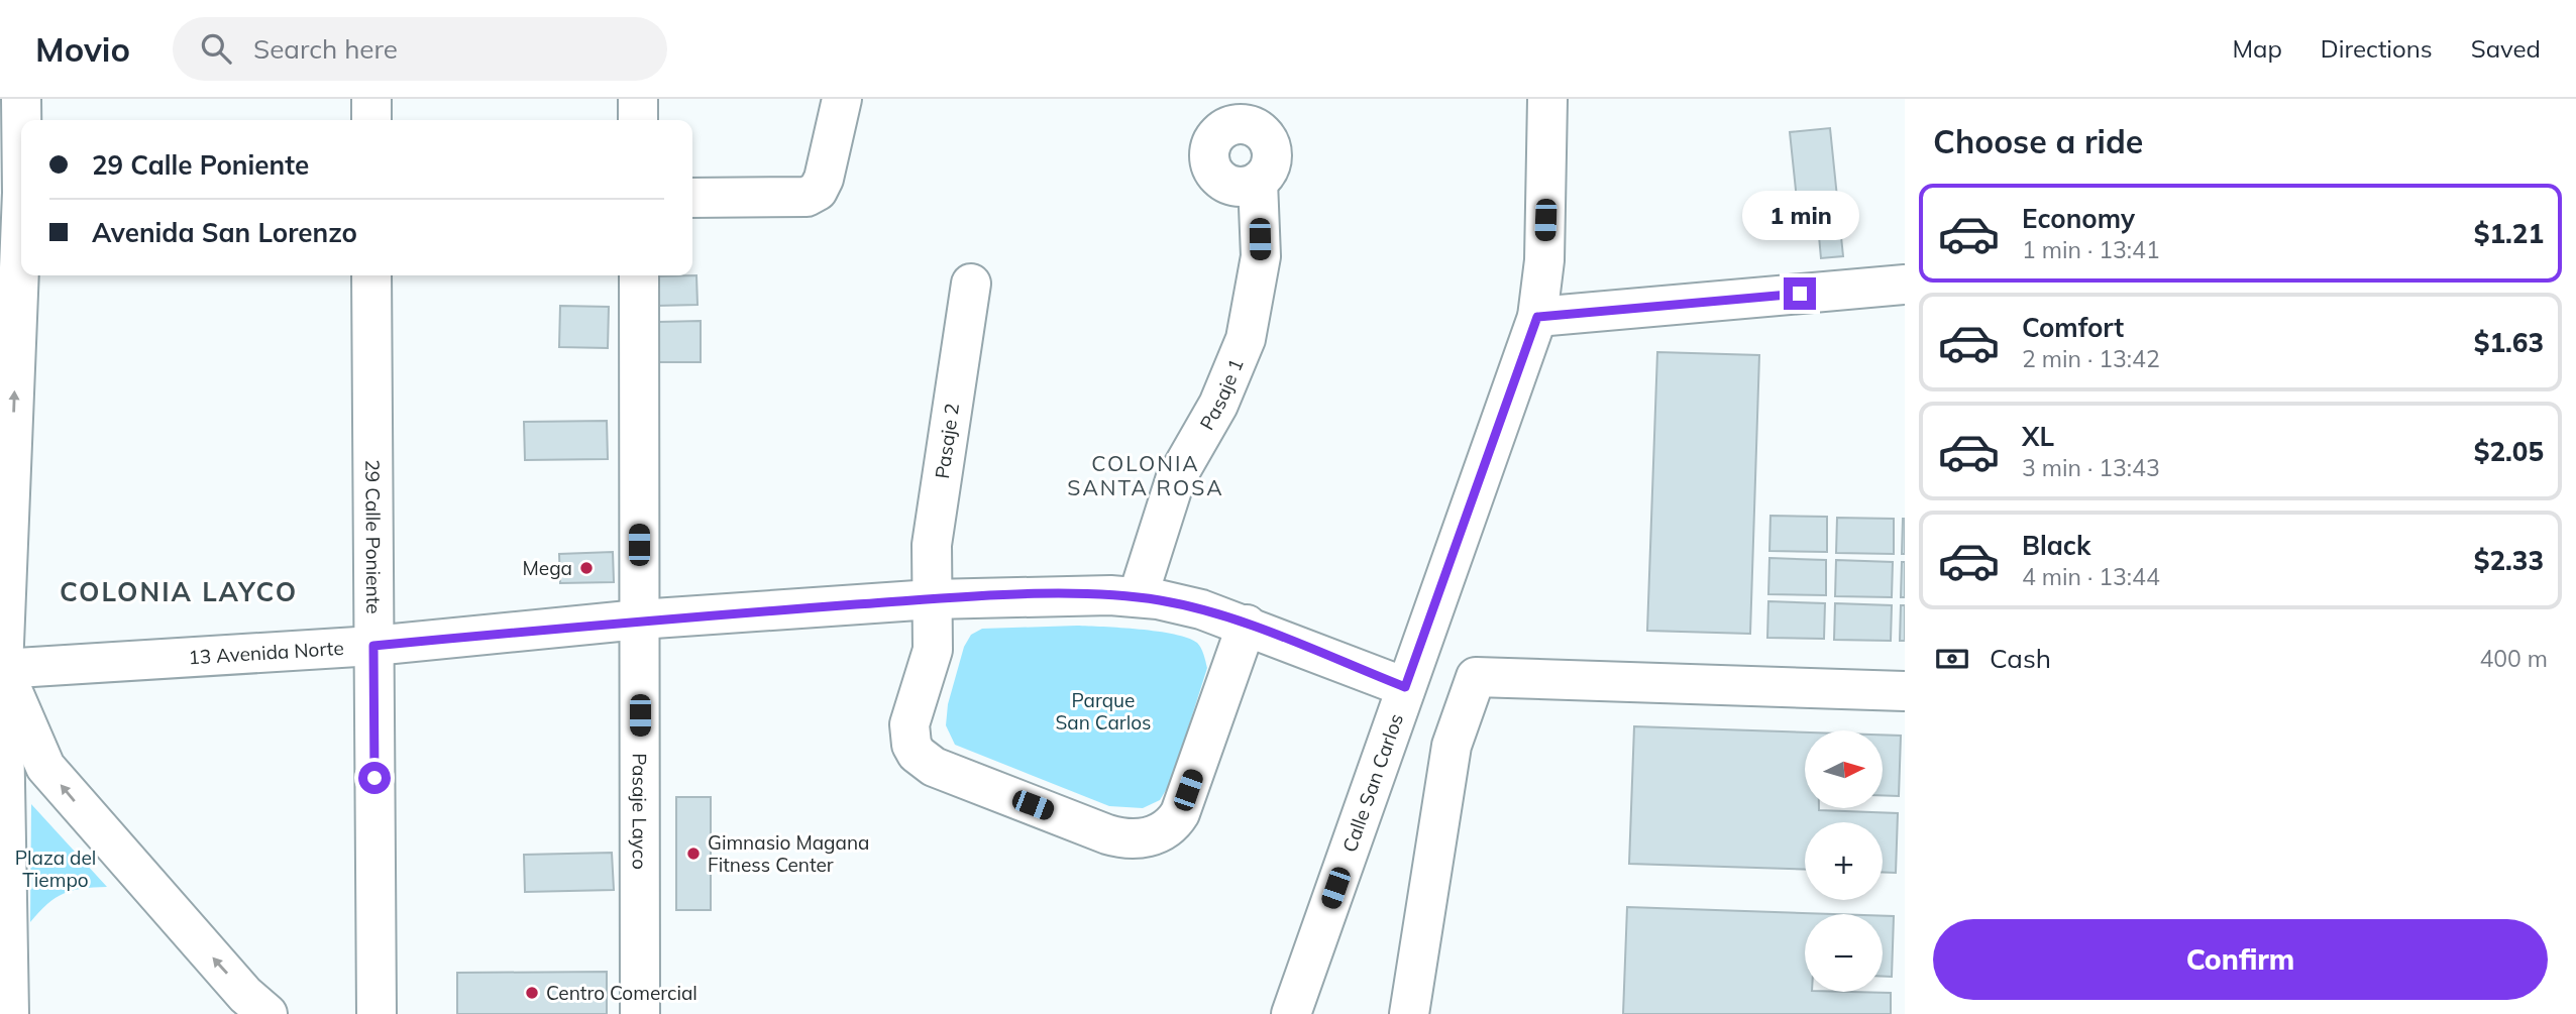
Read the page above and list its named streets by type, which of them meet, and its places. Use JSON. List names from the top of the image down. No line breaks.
{"streets":{"street":["Pasaje 1","Pasaje 2","29 Calle Poniente","13 Avenida Norte","Calle San Carlos","Pasaje Layco"]},"crossings":[["Pasaje 1","13 Avenida Norte"],["Pasaje 2","13 Avenida Norte"],["29 Calle Poniente","13 Avenida Norte"],["13 Avenida Norte","Calle San Carlos"],["13 Avenida Norte","Pasaje Layco"]],"districts":["COLONIA SANTA ROSA","COLONIA LAYCO"],"parks":["Parque San Carlos","Plaza del Tiempo"],"places":["Mega","Gimnasio Magana Fitness Center","Centro Comercial"],"north":"right","page":{"header":"Movio","search":"Search here","nav":["Map","Directions","Saved"],"heading":"Choose a ride","banner":["29 Calle Poniente","Avenida San Lorenzo"],"list":[{"name":"Economy","note":"1 min · 13:41","value":"$1.21"},{"name":"Comfort","note":"2 min · 13:42","value":"$1.63"},{"name":"XL","note":"3 min · 13:43","value":"$2.05"},{"name":"Black","note":"4 min · 13:44","value":"$2.33"}],"bubble":"1 min","pay":["Cash","400 m"],"map_buttons":["+","−"],"buttons":"Confirm"}}
